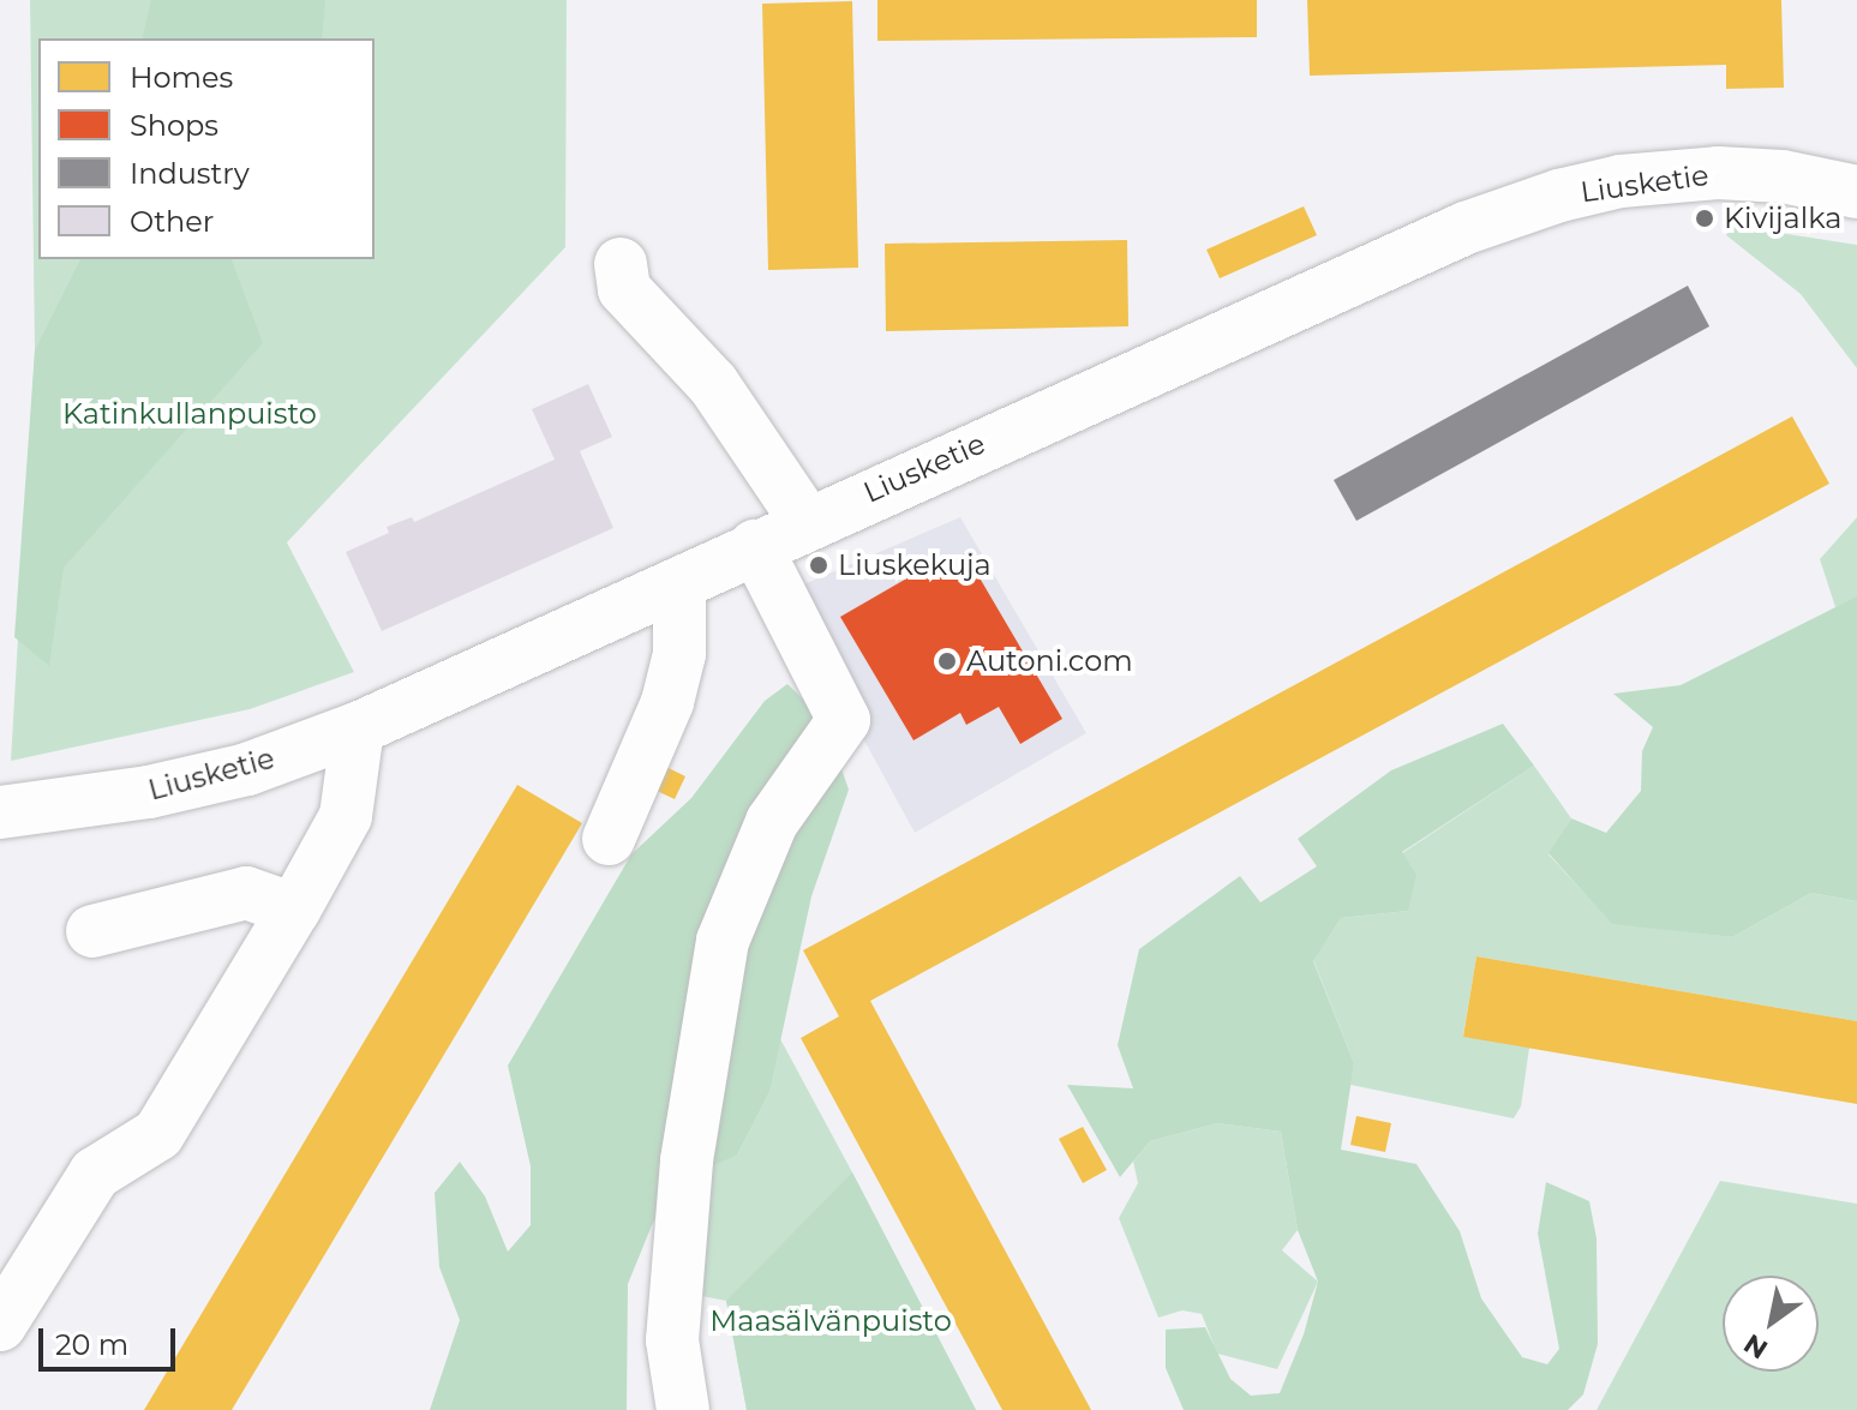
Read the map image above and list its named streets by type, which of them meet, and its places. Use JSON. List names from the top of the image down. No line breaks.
{"streets":{"street":["Liusketie"]},"parks":["Katinkullanpuisto","Maasälvänpuisto"],"places":["Kivijalka","Liuskekuja","Autoni.com"],"legend":["Homes","Shops","Industry","Other"],"scale_bar":"20 m","north":"bottom left"}
